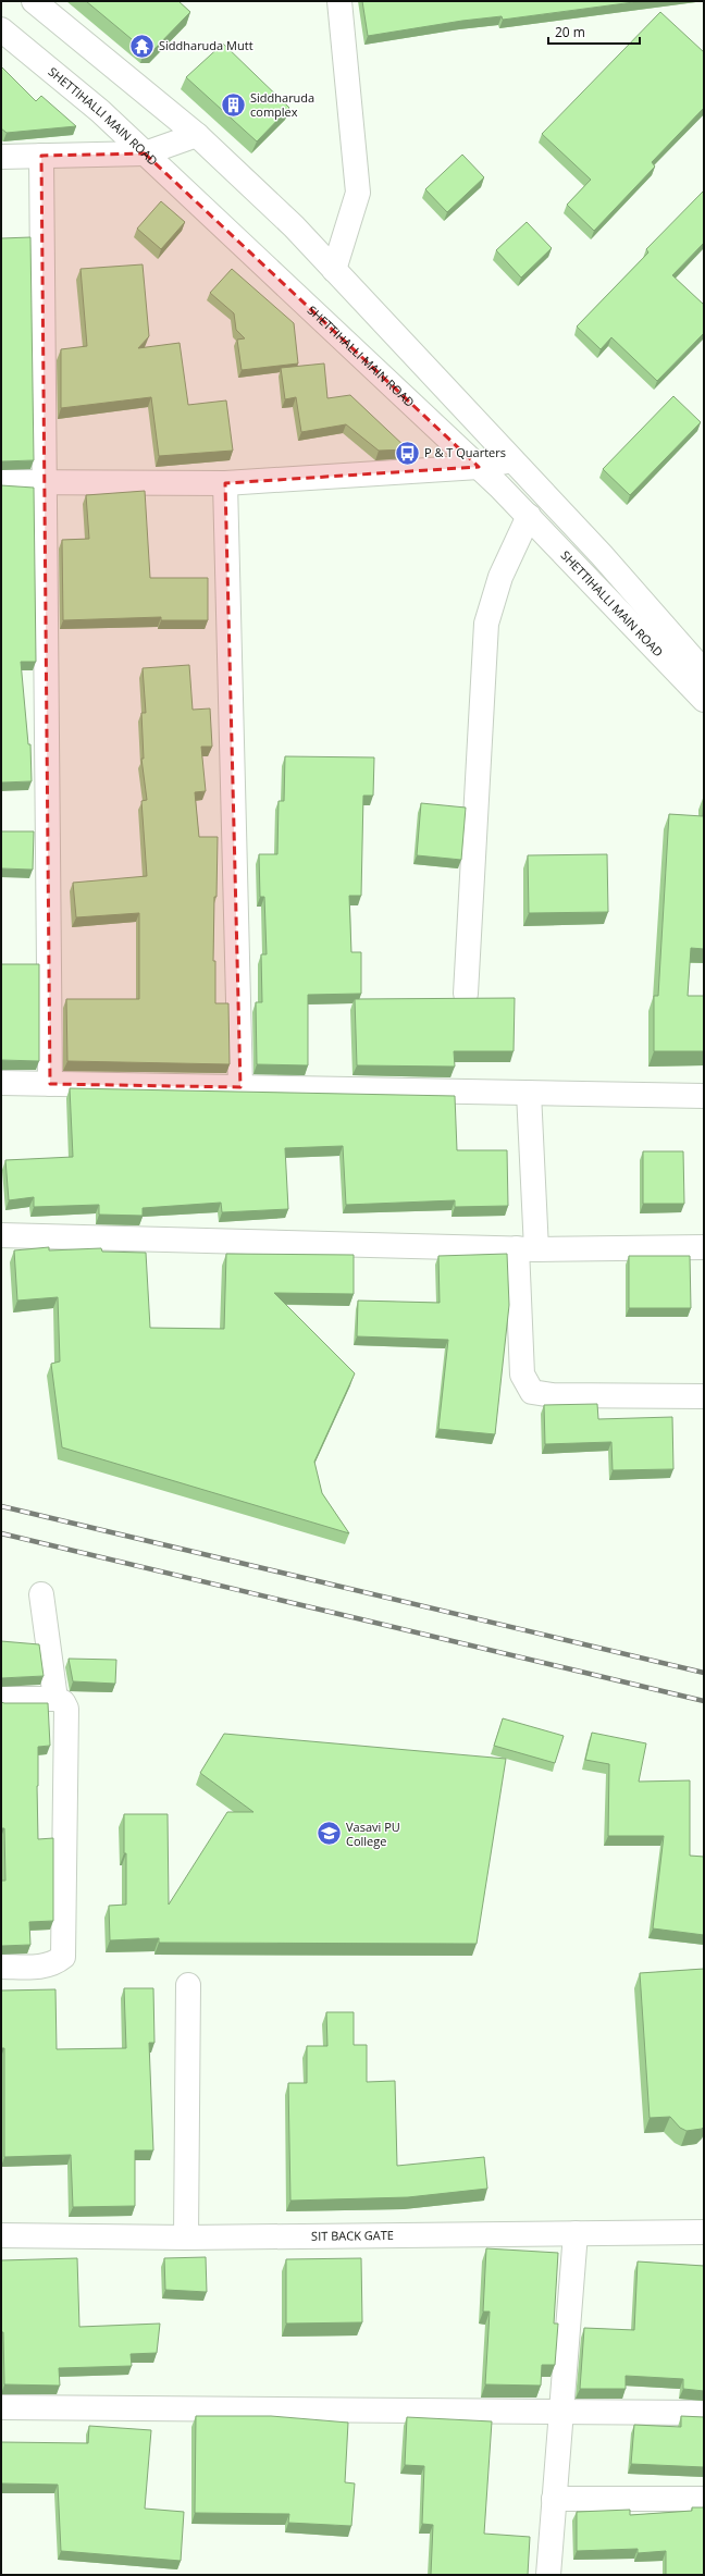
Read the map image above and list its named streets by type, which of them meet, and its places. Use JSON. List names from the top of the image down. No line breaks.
{"streets":{"street":["SHETTIHALLI MAIN ROAD","SIT BACK GATE"]},"places":{"temple":["Siddharuda Mutt"],"building":["Siddharuda complex"],"bus stop":["P & T Quarters"],"school or university":["Vasavi PU College"]},"scale_bar":"20 m"}
